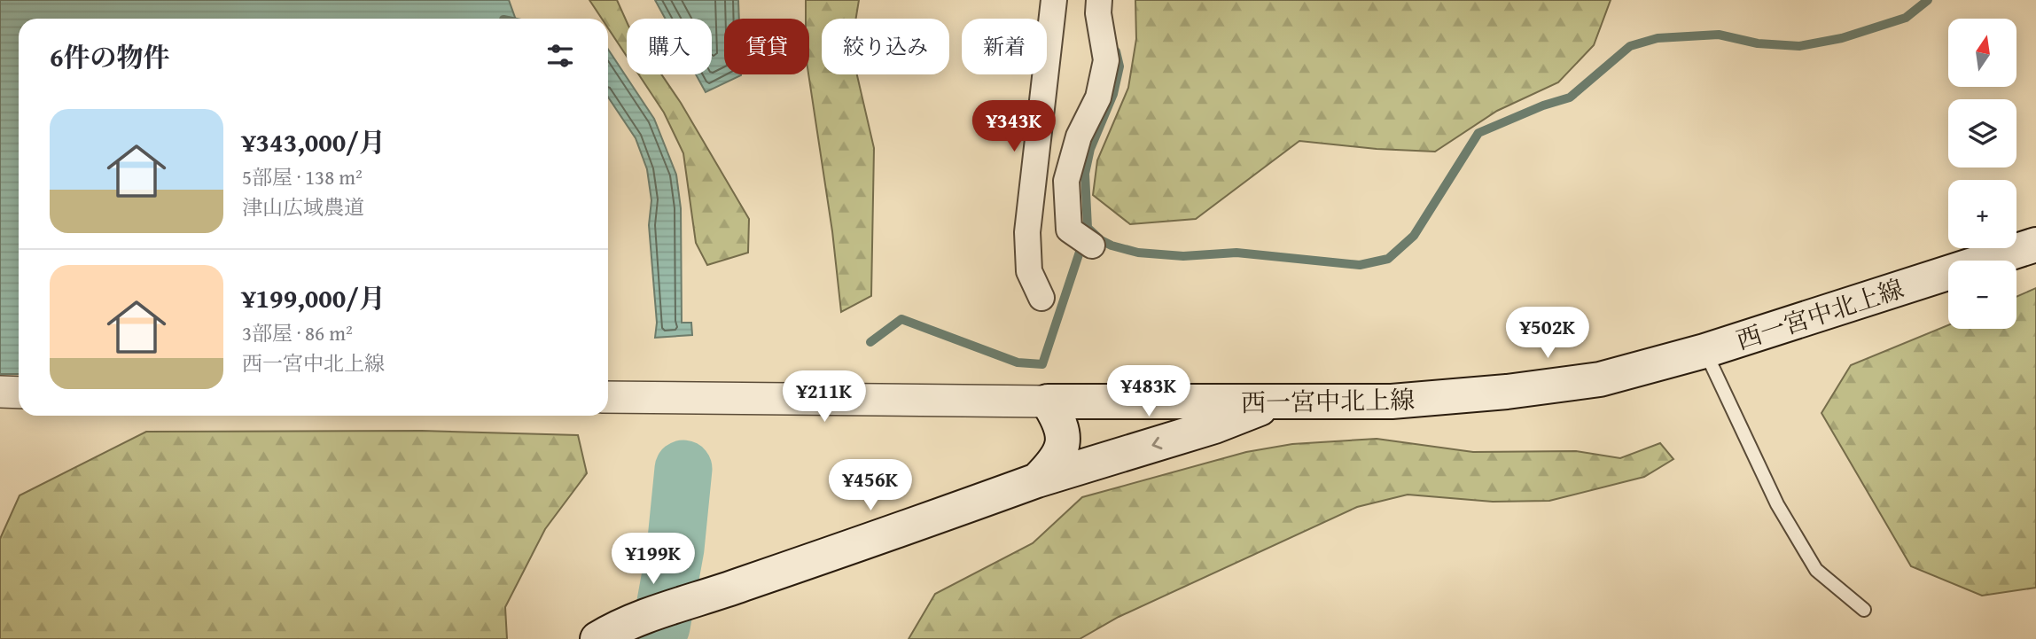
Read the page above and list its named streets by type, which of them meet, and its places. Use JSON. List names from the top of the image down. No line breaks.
{"streets":{"main road":["西一宮中北上線"]},"north":"top","page":{"map_buttons":["+","−"],"chip":["購入","賃貸","絞り込み","新着"],"heading":"6件の物件","list":[{"name":"¥343,000/月","note":"5部屋 · 138 m² · 津山広域農道"},{"name":"¥199,000/月","note":"3部屋 · 86 m² · 西一宮中北上線"}],"price":["¥343K","¥502K","¥483K","¥211K","¥456K","¥199K"]}}
